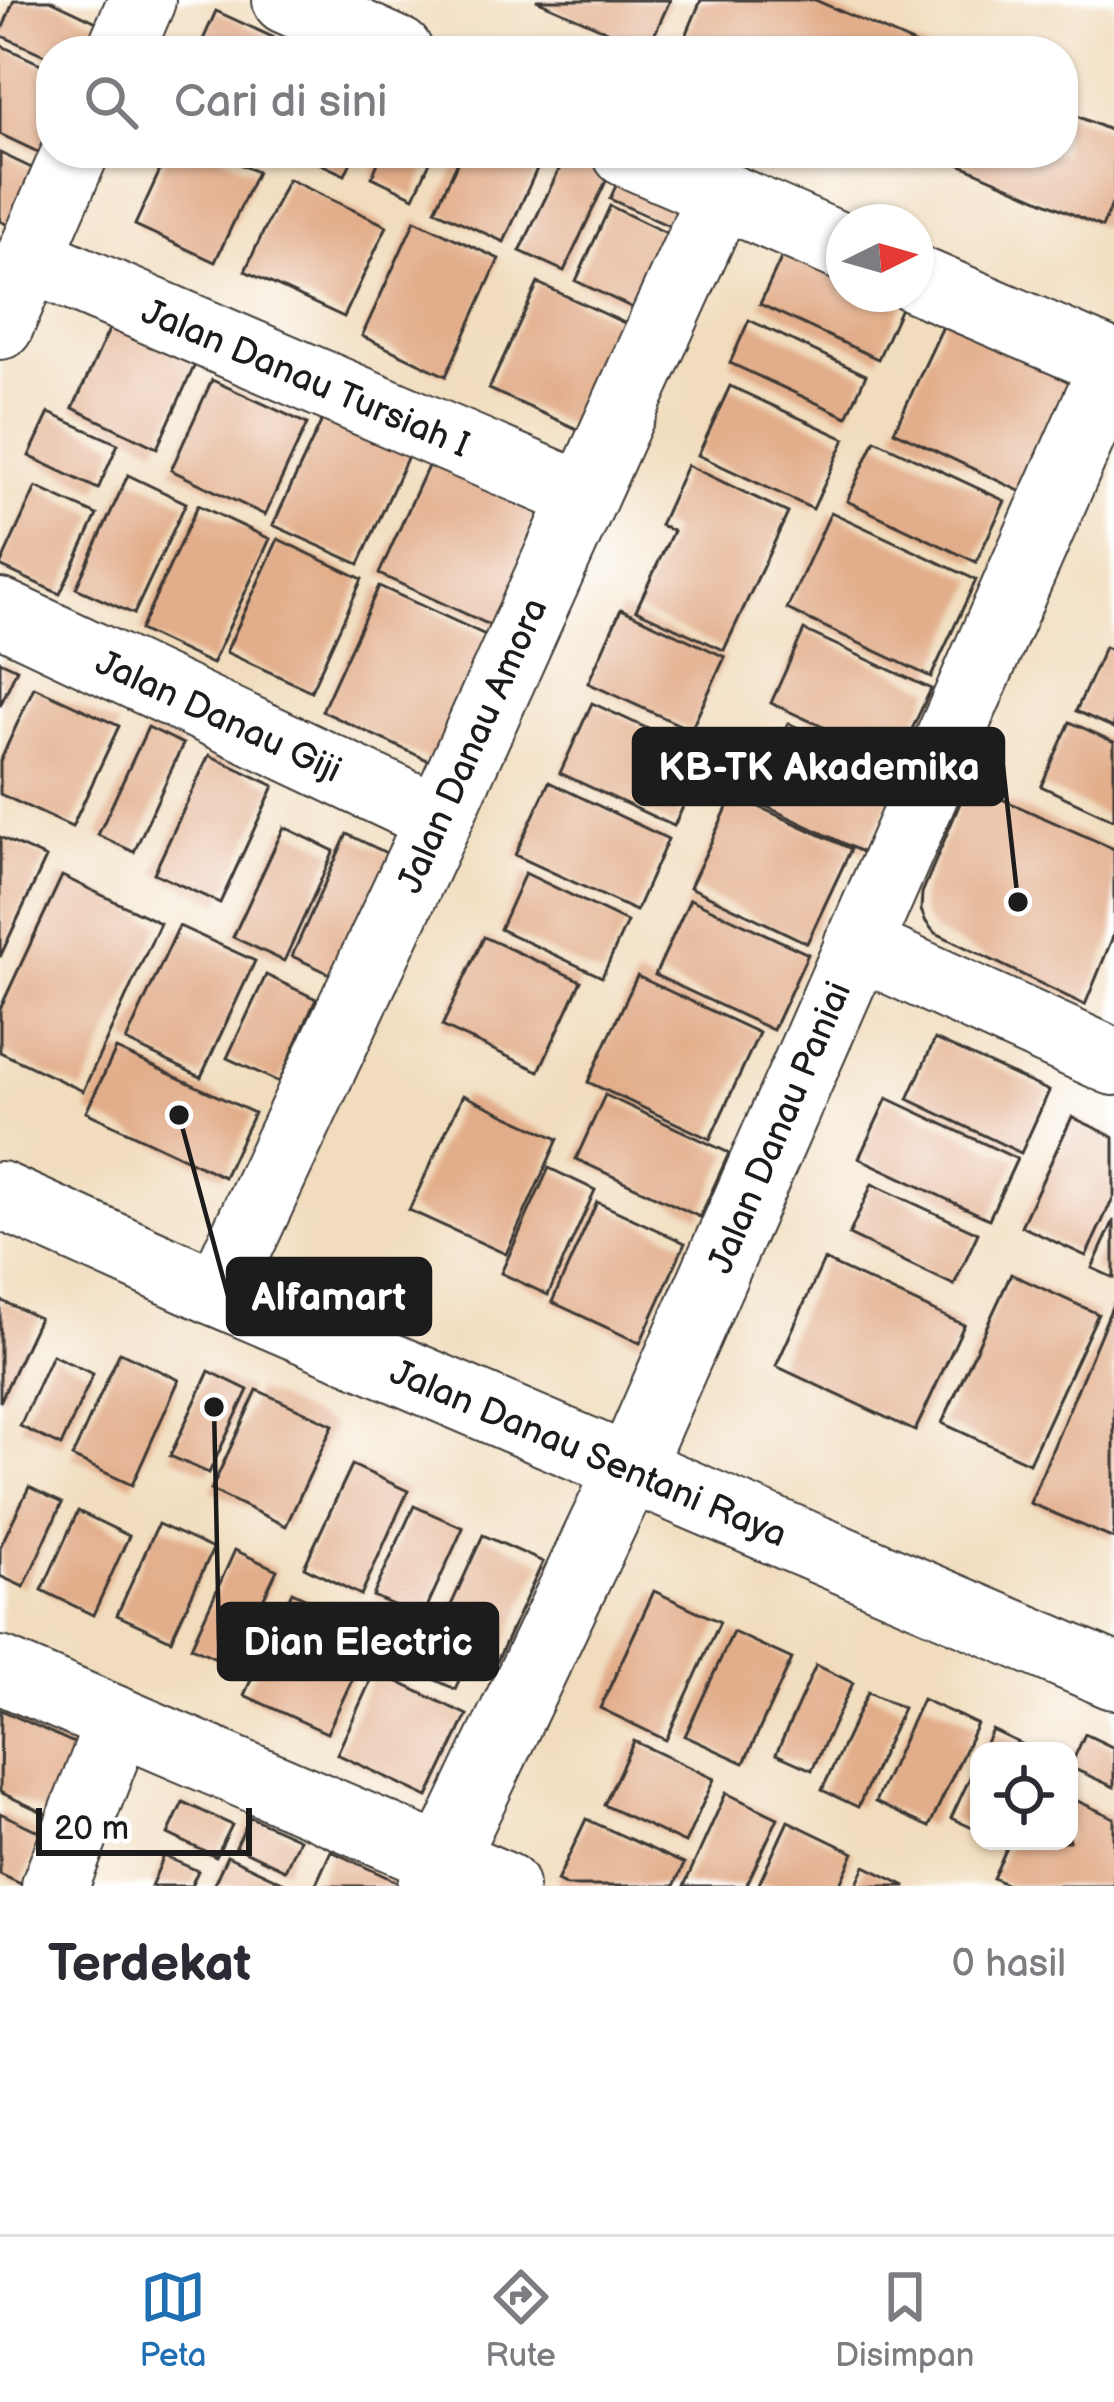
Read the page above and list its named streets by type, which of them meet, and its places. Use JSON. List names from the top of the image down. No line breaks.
{"streets":{"street":["Jalan Danau Tursiah I","Jalan Danau Giji","Jalan Danau Amora","Jalan Danau Paniai","Jalan Danau Sentani Raya"]},"crossings":[["Jalan Danau Tursiah I","Jalan Danau Amora"],["Jalan Danau Giji","Jalan Danau Amora"],["Jalan Danau Amora","Jalan Danau Sentani Raya"],["Jalan Danau Paniai","Jalan Danau Sentani Raya"]],"places":["KB-TK Akademika","Alfamart","Dian Electric"],"scale_bar":"20 m","north":"right","page":{"search":"Cari di sini","scale":"20 m","heading":["Terdekat","0 hasil"],"nav":["Peta","Rute","Disimpan"]}}
